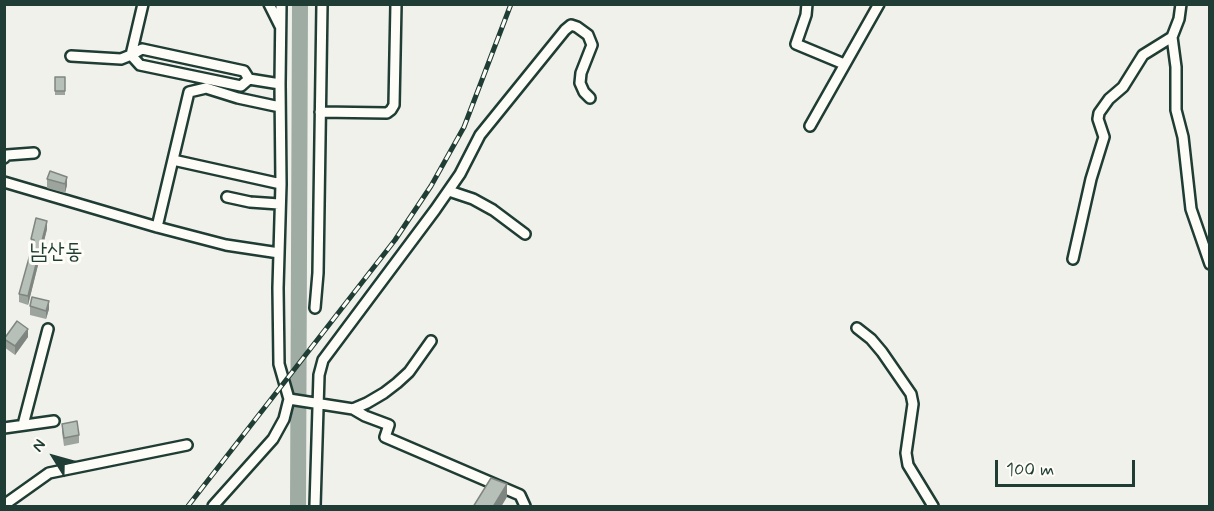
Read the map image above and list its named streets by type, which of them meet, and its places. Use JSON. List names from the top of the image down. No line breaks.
{"districts":["남산동"],"scale_bar":"100 m","north":"top left"}
